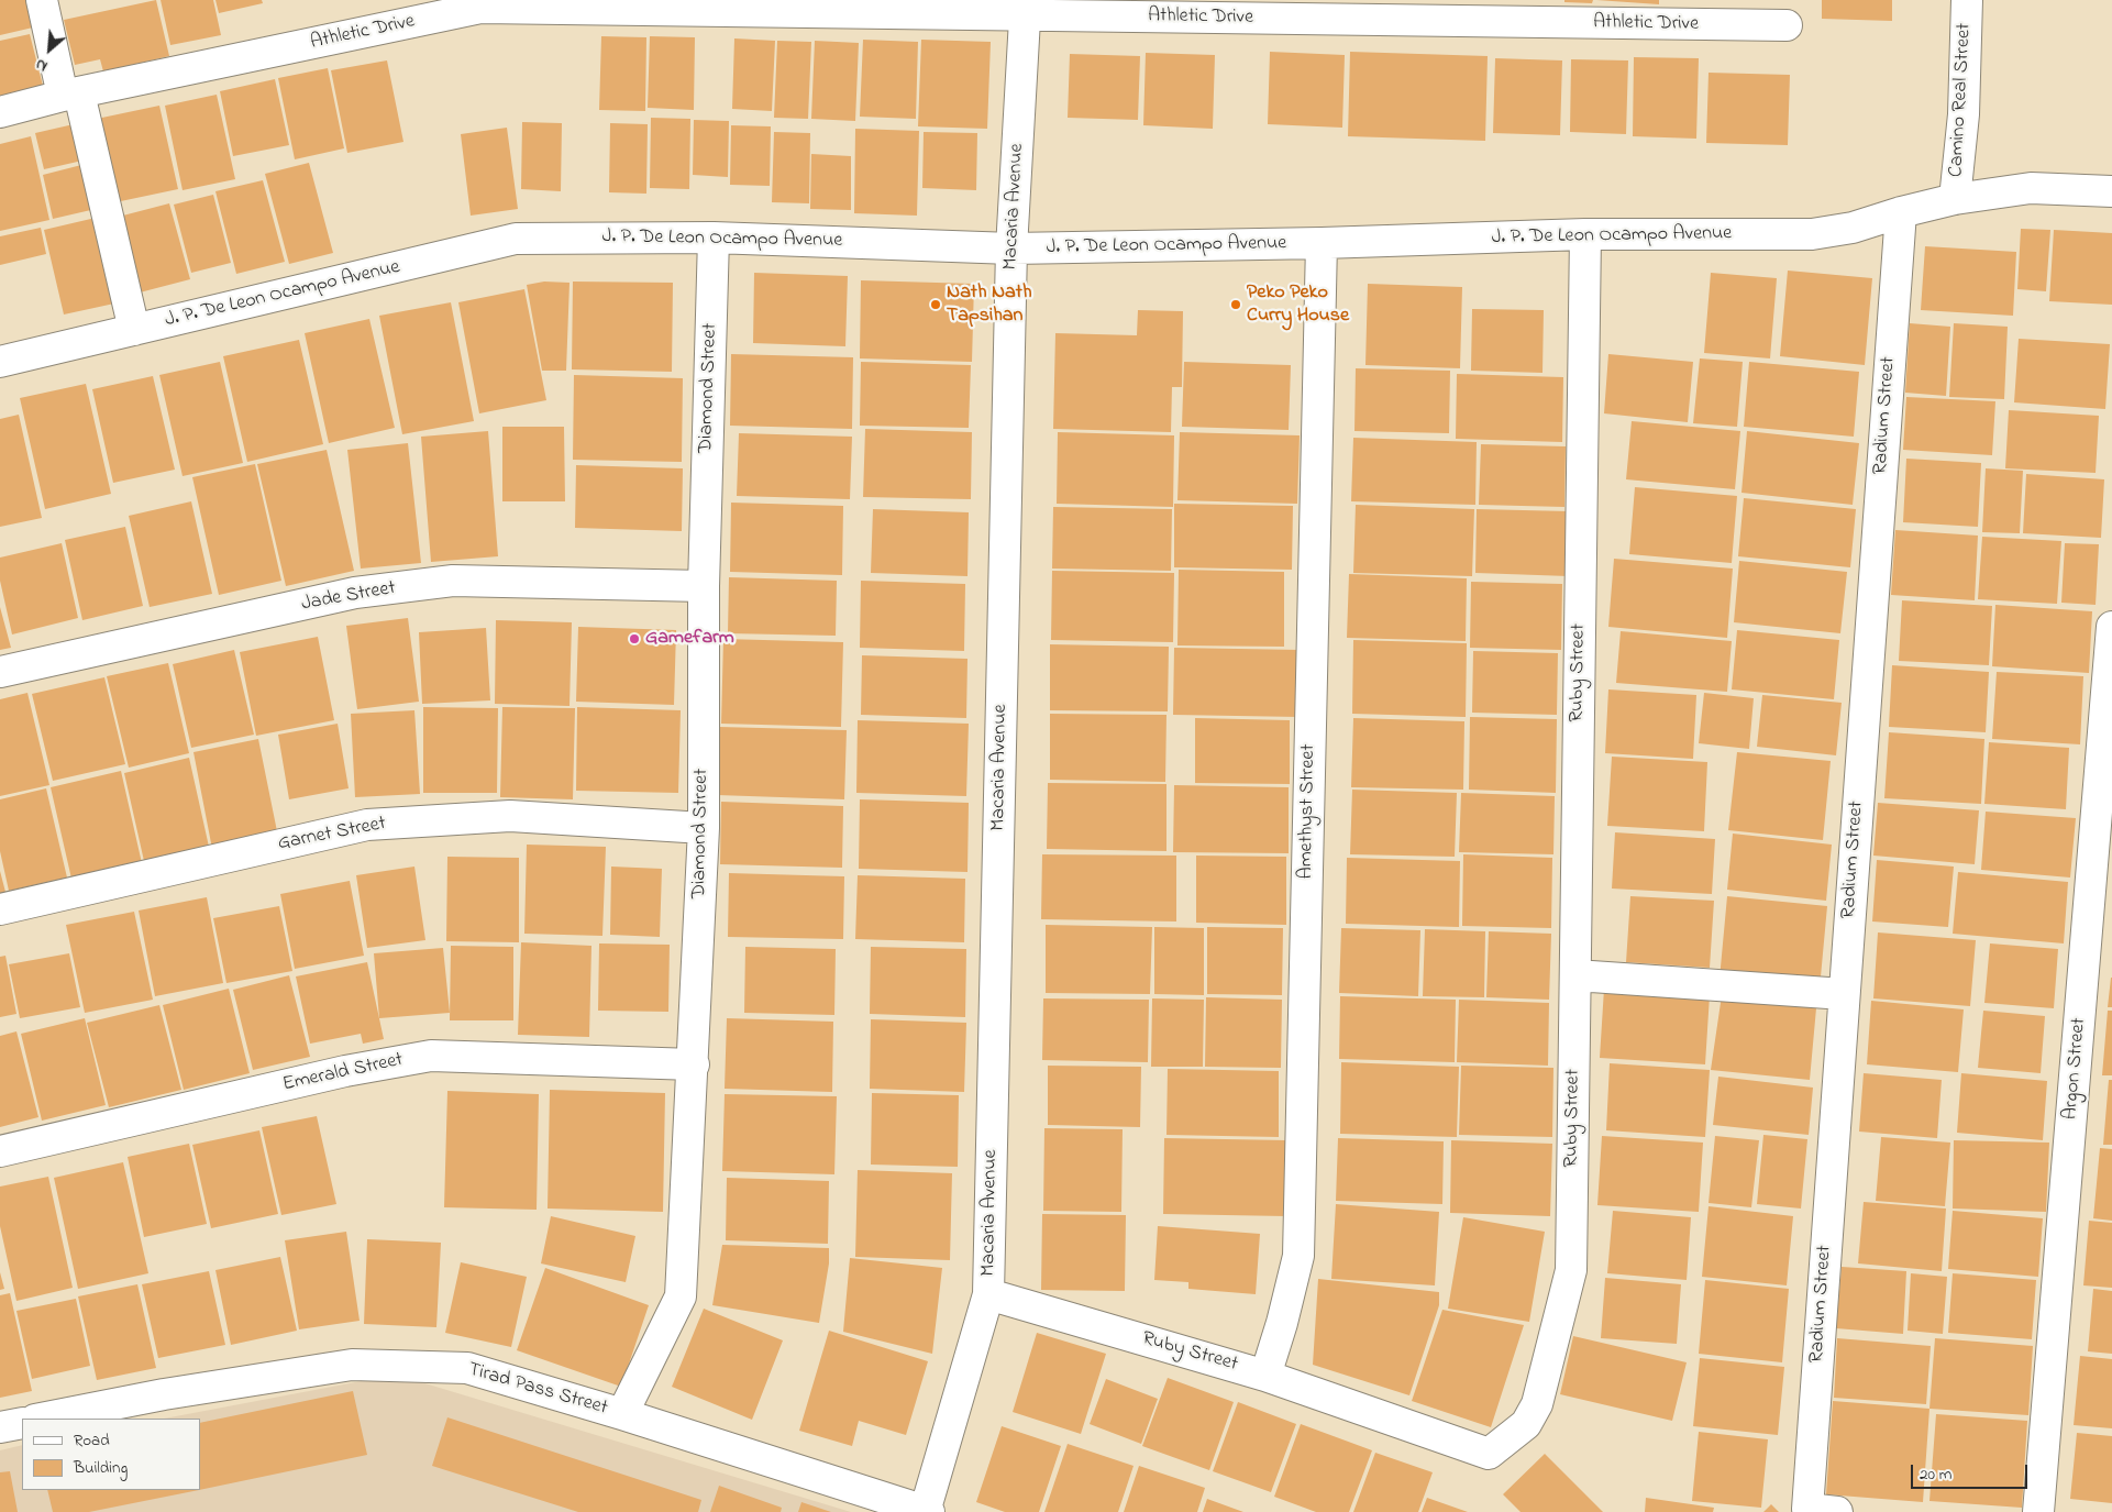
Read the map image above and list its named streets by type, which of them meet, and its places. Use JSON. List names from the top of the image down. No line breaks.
{"streets":{"street":["Athletic Drive","Camino Real Street","Macaria Avenue","J. P. De Leon Ocampo Avenue","Diamond Street","Radium Street","Jade Street","Ruby Street","Amethyst Street","Garnet Street","Argon Street","Emerald Street","Tirad Pass Street"]},"crossings":[["Athletic Drive","Macaria Avenue"],["Camino Real Street","J. P. De Leon Ocampo Avenue"],["Macaria Avenue","J. P. De Leon Ocampo Avenue"],["Macaria Avenue","Ruby Street"],["Macaria Avenue","Tirad Pass Street"],["J. P. De Leon Ocampo Avenue","Diamond Street"],["J. P. De Leon Ocampo Avenue","Radium Street"],["J. P. De Leon Ocampo Avenue","Ruby Street"],["J. P. De Leon Ocampo Avenue","Amethyst Street"],["Diamond Street","Jade Street"],["Diamond Street","Garnet Street"],["Diamond Street","Emerald Street"],["Diamond Street","Tirad Pass Street"],["Ruby Street","Amethyst Street"]],"places":["Nath Nath Tapsihan","Peko Peko Curry House","Gamefarm"],"legend":["Road","Building"],"scale_bar":"20 m","north":"bottom left"}
